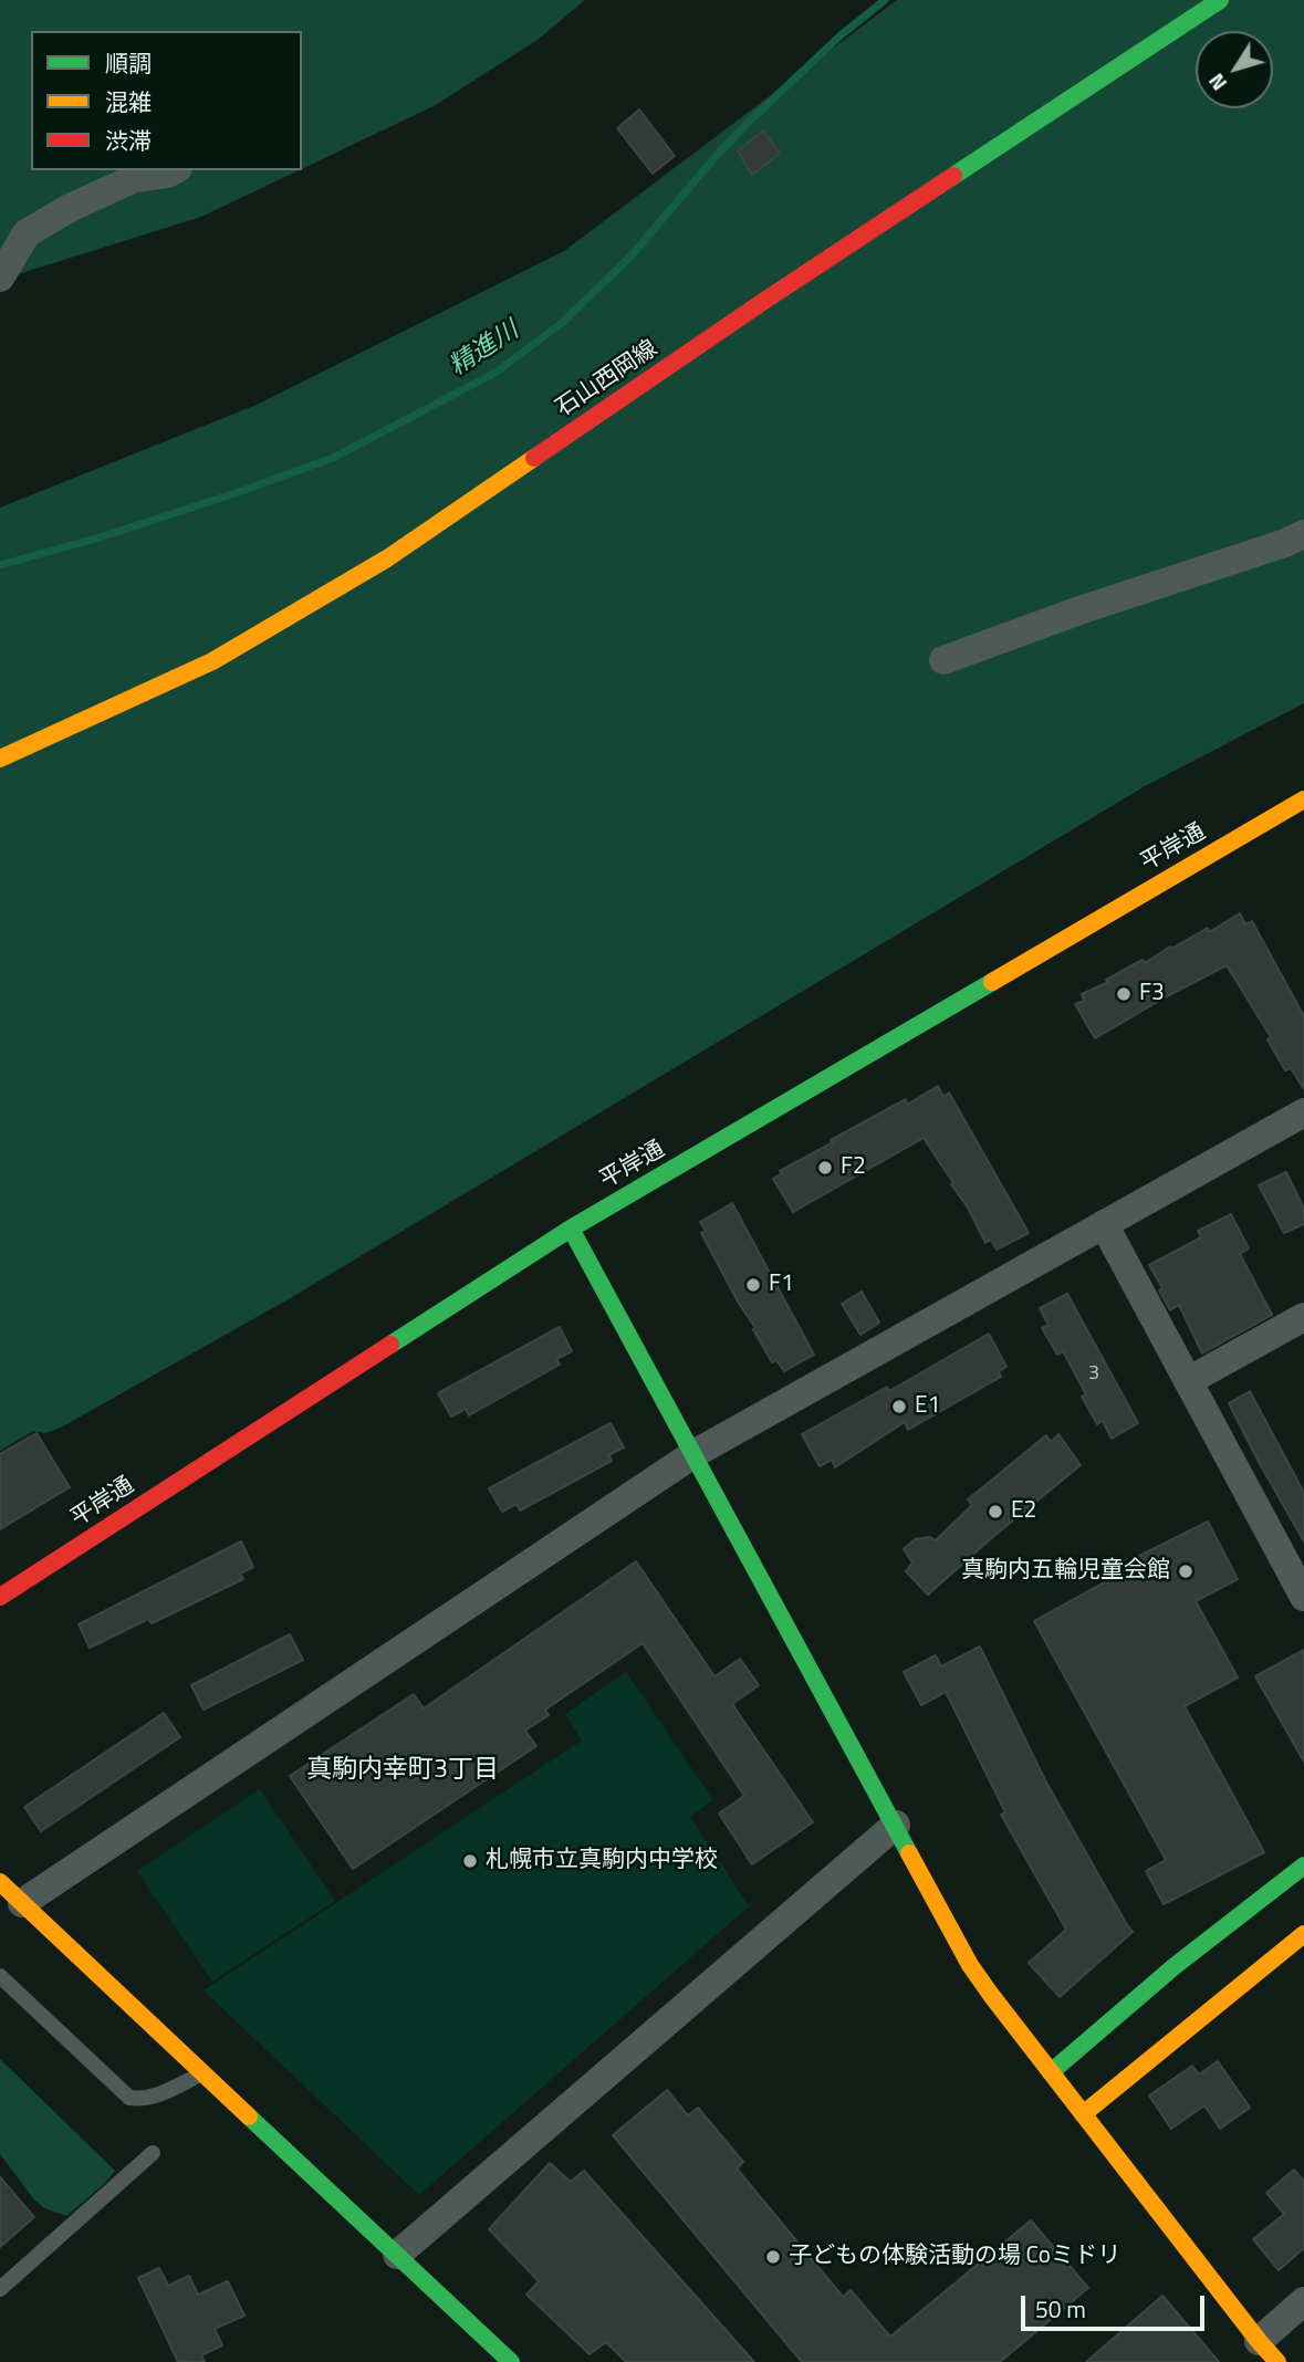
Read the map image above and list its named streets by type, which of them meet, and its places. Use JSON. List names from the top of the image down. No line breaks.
{"streets":{"street":["石山西岡線","平岸通"]},"districts":["真駒内幸町3丁目"],"water":["精進川"],"places":["F3","F2","F1","E1","E2","真駒内五輪児童会館","札幌市立真駒内中学校","子どもの体験活動の場 Coミドリ"],"house_numbers":["3"],"legend":["順調","混雑","渋滞"],"scale_bar":"50 m","north":"bottom left"}
